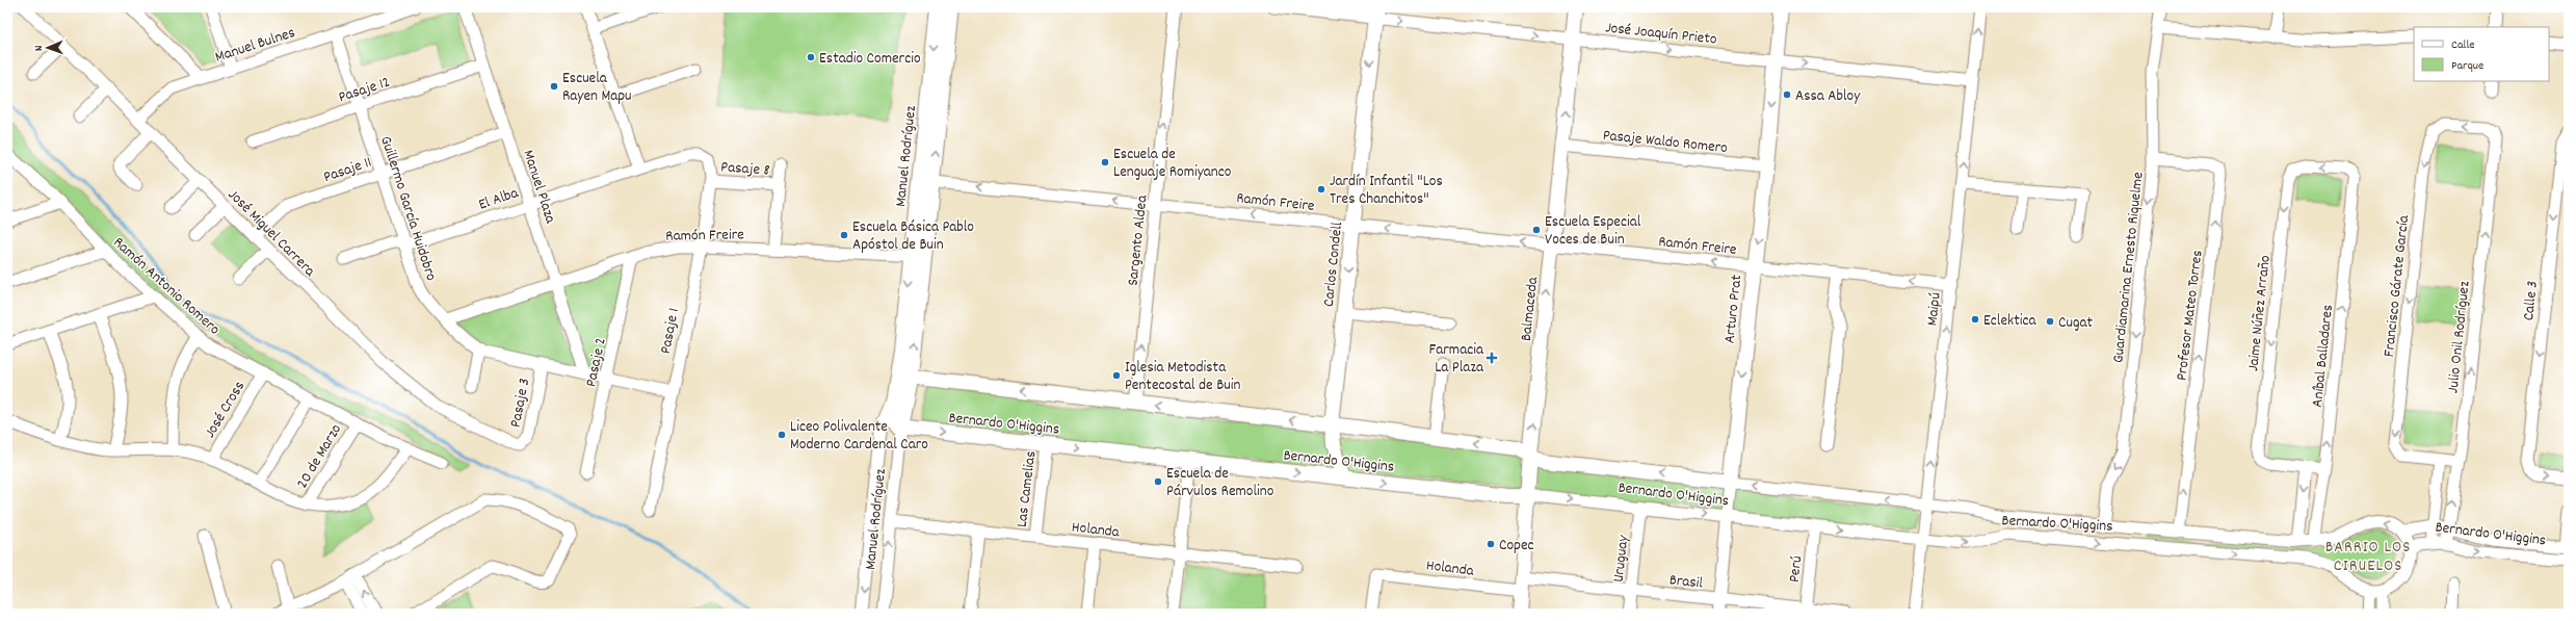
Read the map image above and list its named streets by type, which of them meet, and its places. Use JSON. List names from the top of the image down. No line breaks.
{"streets":{"main road":["Manuel Rodríguez","Carlos Condell","Balmaceda","Arturo Prat","Bernardo O'Higgins"],"street":["José Joaquín Prieto","Manuel Bulnes","Pasaje 12","Pasaje Waldo Romero","Pasaje 8","Pasaje 11","Manuel Plaza","El Alba","Ramón Freire","Guillermo García Huidobro","José Miguel Carrera","Sargento Aldea","Guardiamarina Ernesto Riquelme","Ramón Antonio Romero","Francisco Gárate García","Calle 3","Maipú","Jaime Núñez Arraño","Profesor Mateo Torres","Pasaje 1","Julio Onil Rodríguez","Aníbal Balladares","Pasaje 2","Pasaje 3","José Cross","20 de Marzo","Las Camelias","Holanda","Uruguay","Perú","Brasil"]},"crossings":[["José Joaquín Prieto","Carlos Condell"],["José Joaquín Prieto","Balmaceda"],["José Joaquín Prieto","Arturo Prat"],["José Joaquín Prieto","Maipú"],["Manuel Bulnes","Guillermo García Huidobro"],["Manuel Bulnes","José Miguel Carrera"],["Pasaje 12","Manuel Plaza"],["Pasaje 12","Guillermo García Huidobro"],["Pasaje Waldo Romero","Balmaceda"],["Pasaje Waldo Romero","Arturo Prat"],["Manuel Rodríguez","Ramón Freire"],["Manuel Rodríguez","Bernardo O'Higgins"],["Manuel Rodríguez","Holanda"],["Pasaje 8","Pasaje 1"],["Pasaje 11","Manuel Plaza"],["Pasaje 11","Guillermo García Huidobro"],["Pasaje 11","José Miguel Carrera"],["Manuel Plaza","El Alba"],["Manuel Plaza","Ramón Freire"],["El Alba","Guillermo García Huidobro"],["El Alba","Pasaje 1"],["Ramón Freire","Guillermo García Huidobro"],["Ramón Freire","Sargento Aldea"],["Ramón Freire","Carlos Condell"],["Ramón Freire","Balmaceda"],["Ramón Freire","Arturo Prat"],["Ramón Freire","Maipú"],["Ramón Freire","Pasaje 1"],["Ramón Freire","Pasaje 2"],["José Miguel Carrera","Pasaje 3"],["Sargento Aldea","Bernardo O'Higgins"],["Carlos Condell","Bernardo O'Higgins"],["Guardiamarina Ernesto Riquelme","Profesor Mateo Torres"],["Guardiamarina Ernesto Riquelme","Bernardo O'Higgins"],["Ramón Antonio Romero","José Cross"],["Ramón Antonio Romero","20 de Marzo"],["Francisco Gárate García","Julio Onil Rodríguez"],["Balmaceda","Bernardo O'Higgins"],["Balmaceda","Holanda"],["Balmaceda","Brasil"],["Arturo Prat","Bernardo O'Higgins"],["Arturo Prat","Brasil"],["Maipú","Bernardo O'Higgins"],["Jaime Núñez Arraño","Aníbal Balladares"],["Profesor Mateo Torres","Bernardo O'Higgins"],["Julio Onil Rodríguez","Bernardo O'Higgins"],["Aníbal Balladares","Bernardo O'Higgins"],["Bernardo O'Higgins","Las Camelias"],["Bernardo O'Higgins","Uruguay"],["Bernardo O'Higgins","Perú"],["Las Camelias","Holanda"],["Holanda","Brasil"],["Uruguay","Brasil"],["Perú","Brasil"]],"one_way":["José Joaquín Prieto","Ramón Freire","Sargento Aldea","Carlos Condell","Guardiamarina Ernesto Riquelme","Francisco Gárate García","Calle 3","Balmaceda","Arturo Prat","Maipú","Jaime Núñez Arraño","Profesor Mateo Torres","Julio Onil Rodríguez","Aníbal Balladares"],"districts":["BARRIO LOS CIRUELOS"],"places":{"other":["Estadio Comercio","Escuela Rayen Mapu","Assa Abloy","Escuela de Lenguaje Romiyanco","Jardín Infantil \"Los Tres Chanchitos\"","Escuela Especial Voces de Buin","Escuela Básica Pablo Apóstol de Buin","Eclektica","Cugat","Iglesia Metodista Pentecostal de Buin","Liceo Polivalente Moderno Cardenal Caro","Escuela de Párvulos Remolino","Copec"],"health":["Farmacia La Plaza"]},"legend":["Calle","Parque"],"north":"left"}
